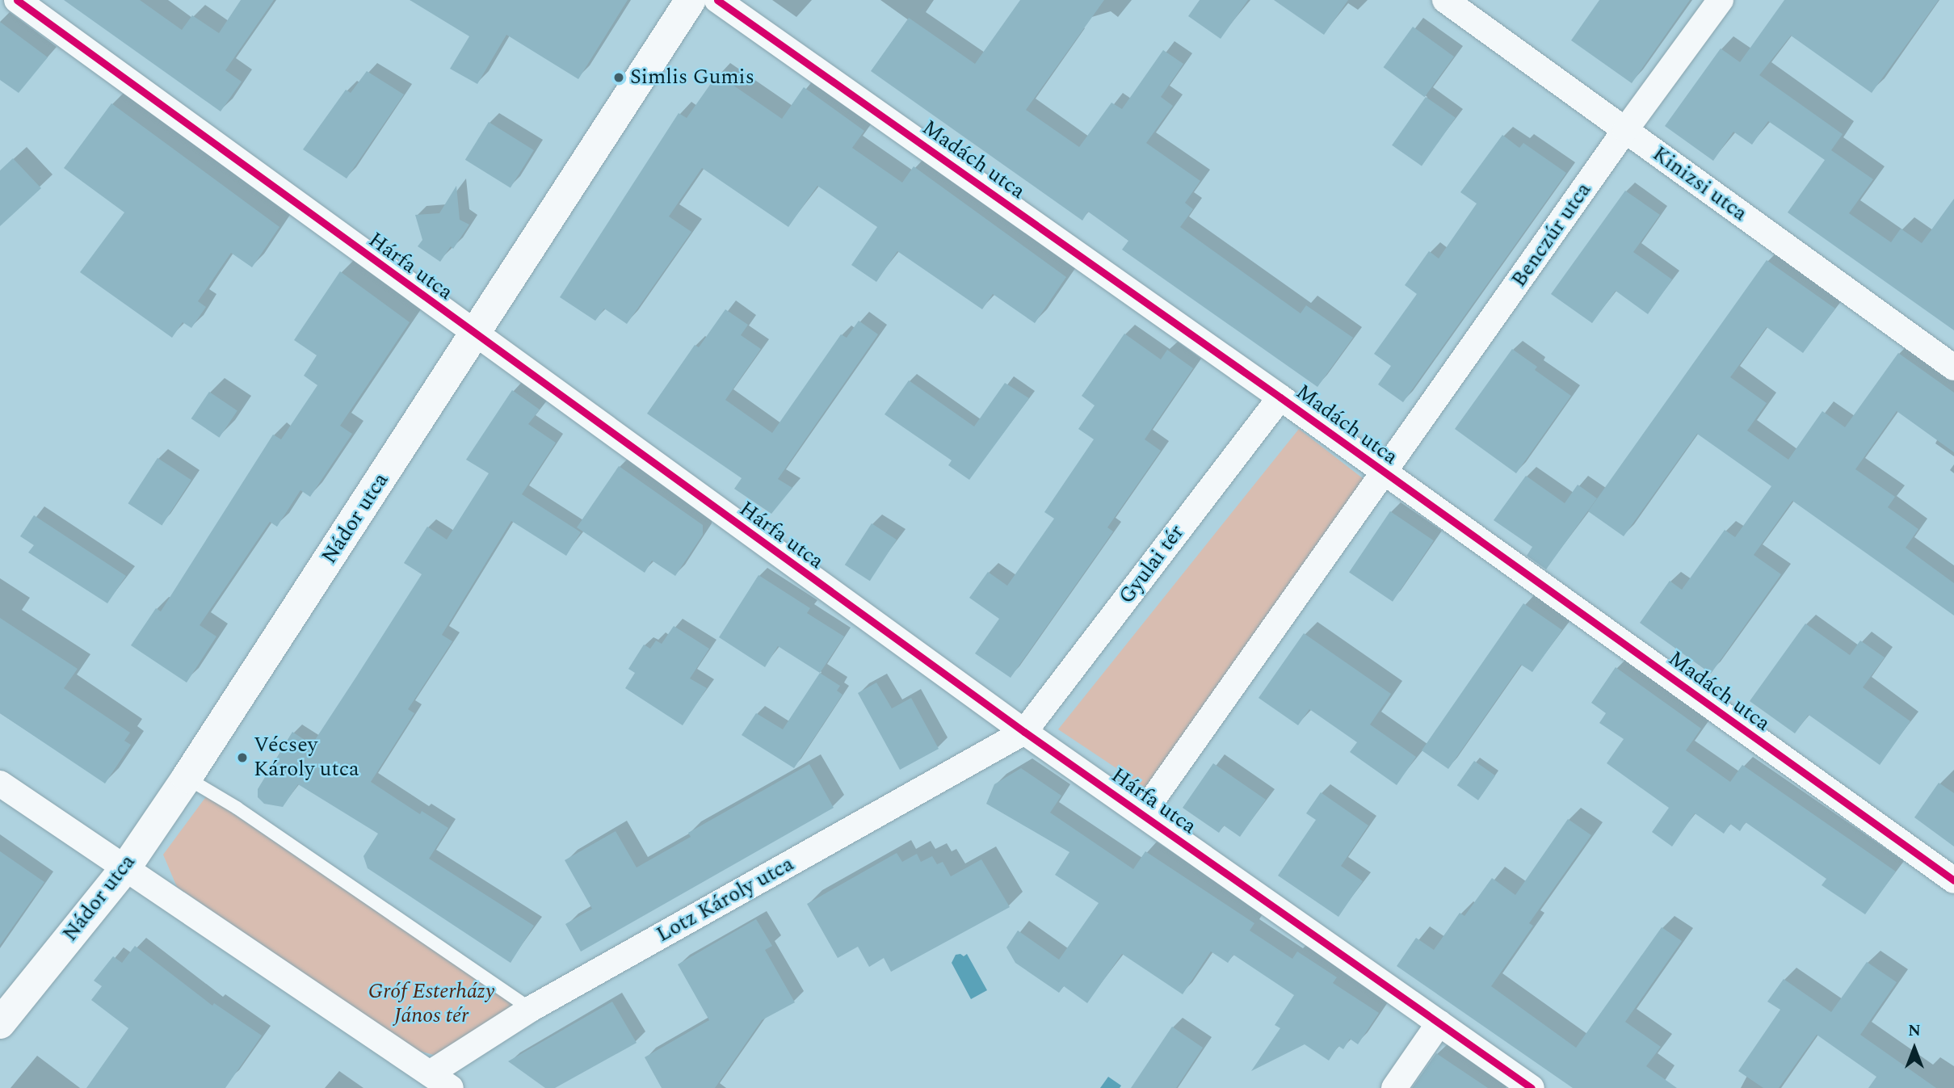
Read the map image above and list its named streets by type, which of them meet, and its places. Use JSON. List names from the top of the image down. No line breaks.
{"streets":{"street":["Madách utca","Kinizsi utca","Benczúr utca","Hárfa utca","Nádor utca","Gyulai tér","Lotz Károly utca"]},"crossings":[["Madách utca","Benczúr utca"],["Madách utca","Gyulai tér"],["Kinizsi utca","Benczúr utca"],["Hárfa utca","Nádor utca"],["Hárfa utca","Gyulai tér"],["Hárfa utca","Lotz Károly utca"],["Gyulai tér","Lotz Károly utca"]],"parks":["Gróf Esterházy János tér"],"places":["Simlis Gumis","Vécsey Károly utca"],"north":"top"}
